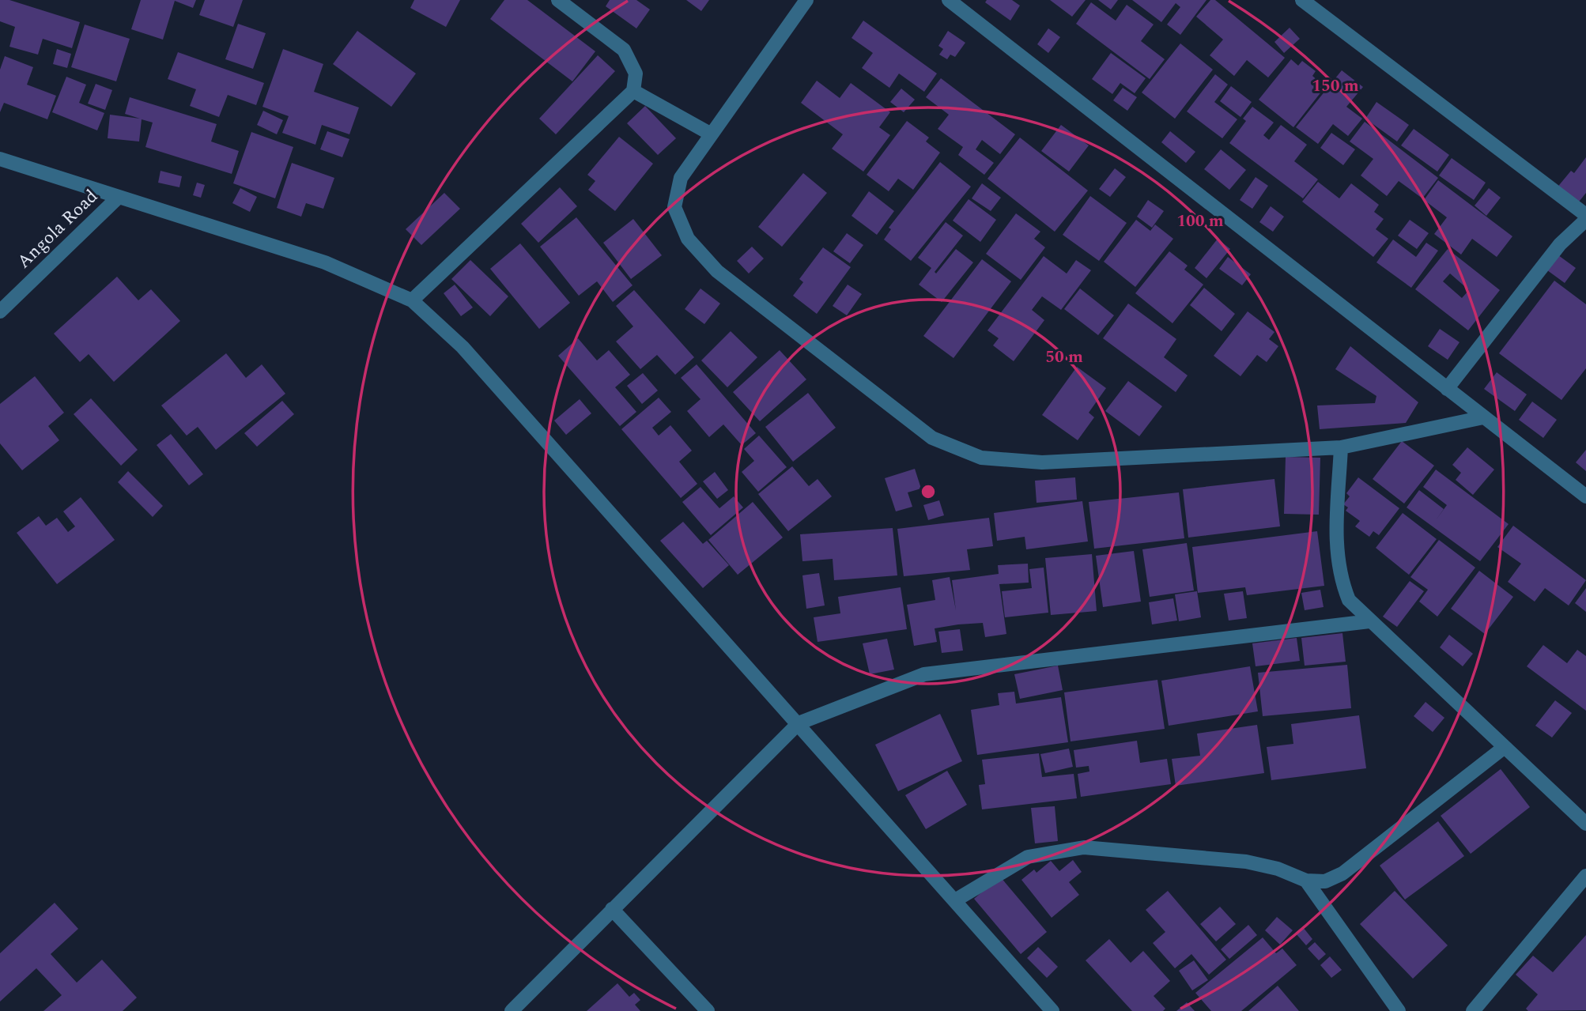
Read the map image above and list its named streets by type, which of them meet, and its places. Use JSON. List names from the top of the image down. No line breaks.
{"streets":{"street":["Angola Road"]},"rings":["150 m","100 m","50 m"]}
